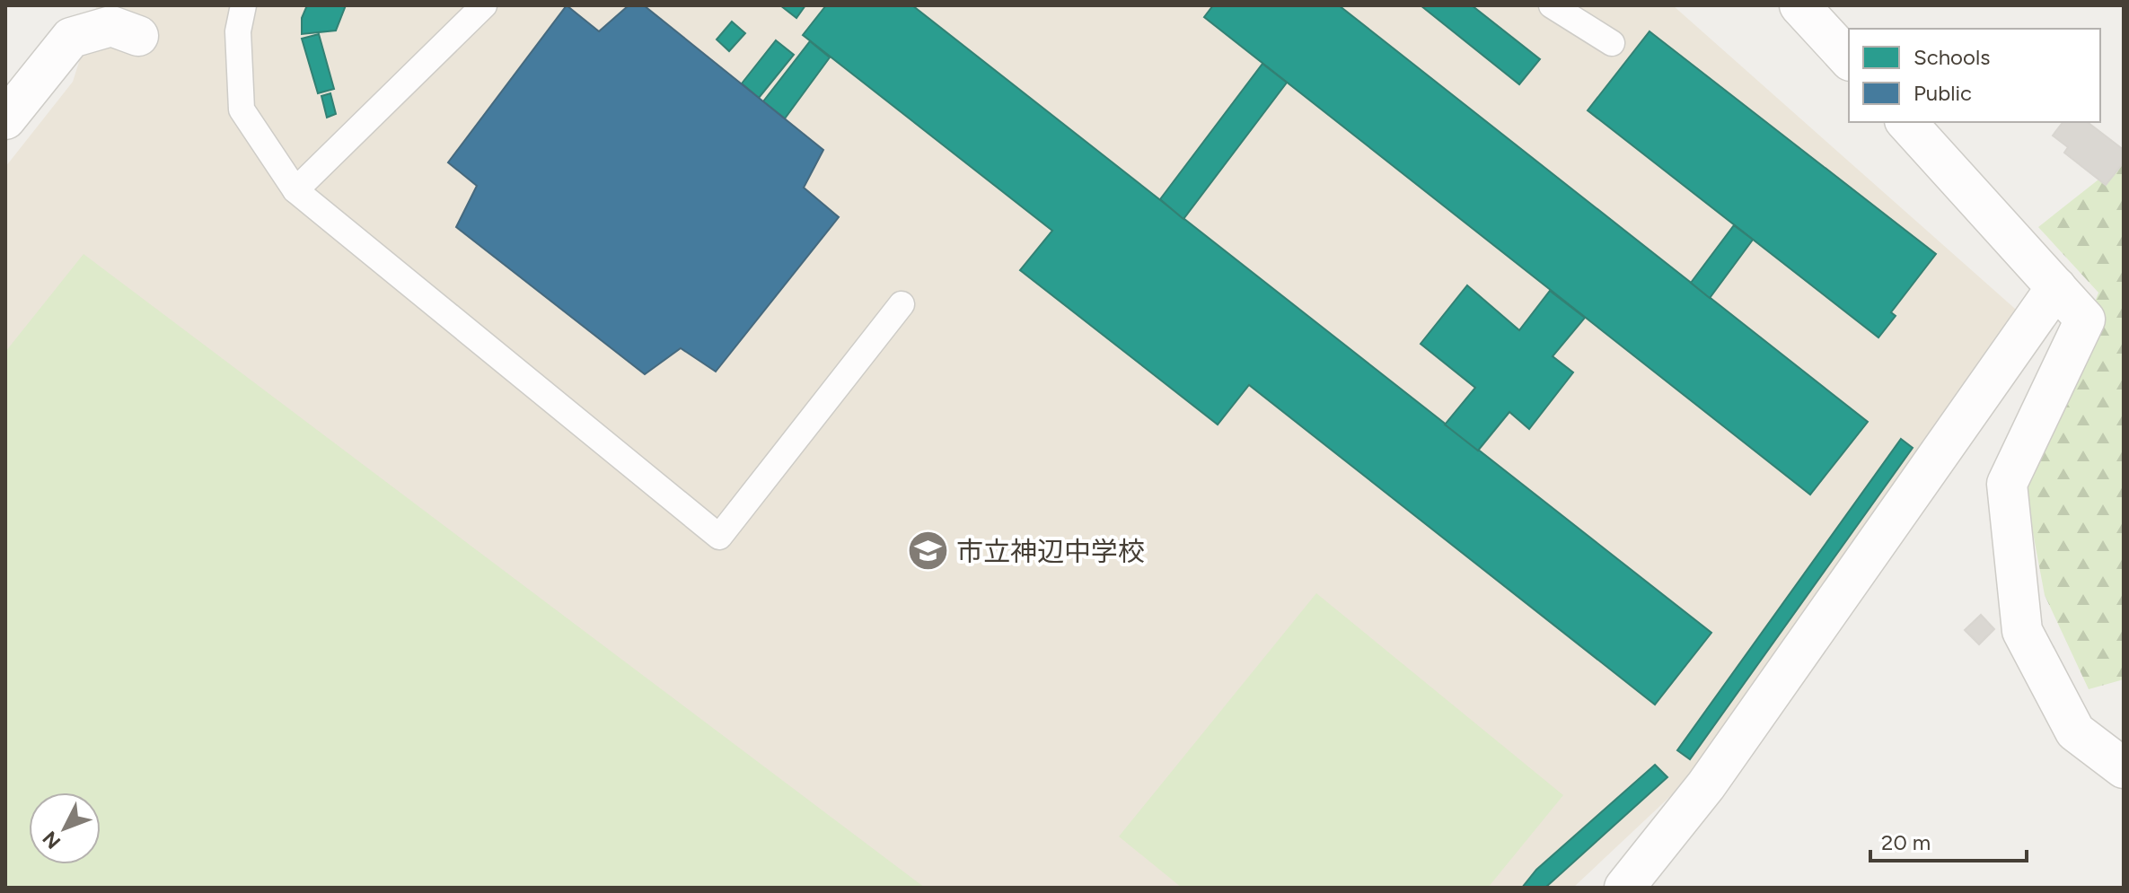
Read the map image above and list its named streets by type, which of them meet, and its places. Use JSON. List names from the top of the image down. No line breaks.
{"places":{"school or university":["市立神辺中学校"]},"legend":["Schools","Public"],"scale_bar":"20 m","north":"bottom left"}
